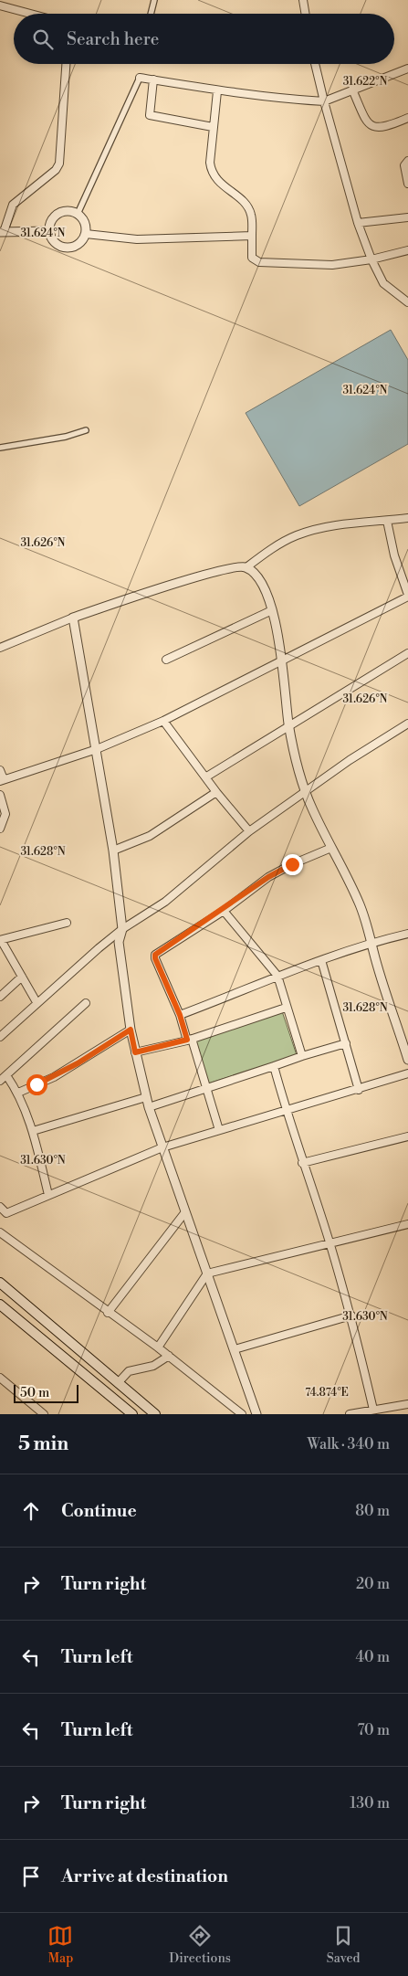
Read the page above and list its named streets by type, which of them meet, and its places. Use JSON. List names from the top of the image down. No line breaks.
{"scale_bar":"50 m","page":{"search":"Search here","scale":"50 m","heading":["5 min","Walk · 340 m"],"list":[["Continue","80 m"],["Turn right","20 m"],["Turn left","40 m"],["Turn left","70 m"],["Turn right","130 m"],"Arrive at destination"],"nav":["Map","Directions","Saved"]},"coordinates":["31.622°N","31.624°N","31.626°N","31.628°N","31.630°N","74.874°E"]}
